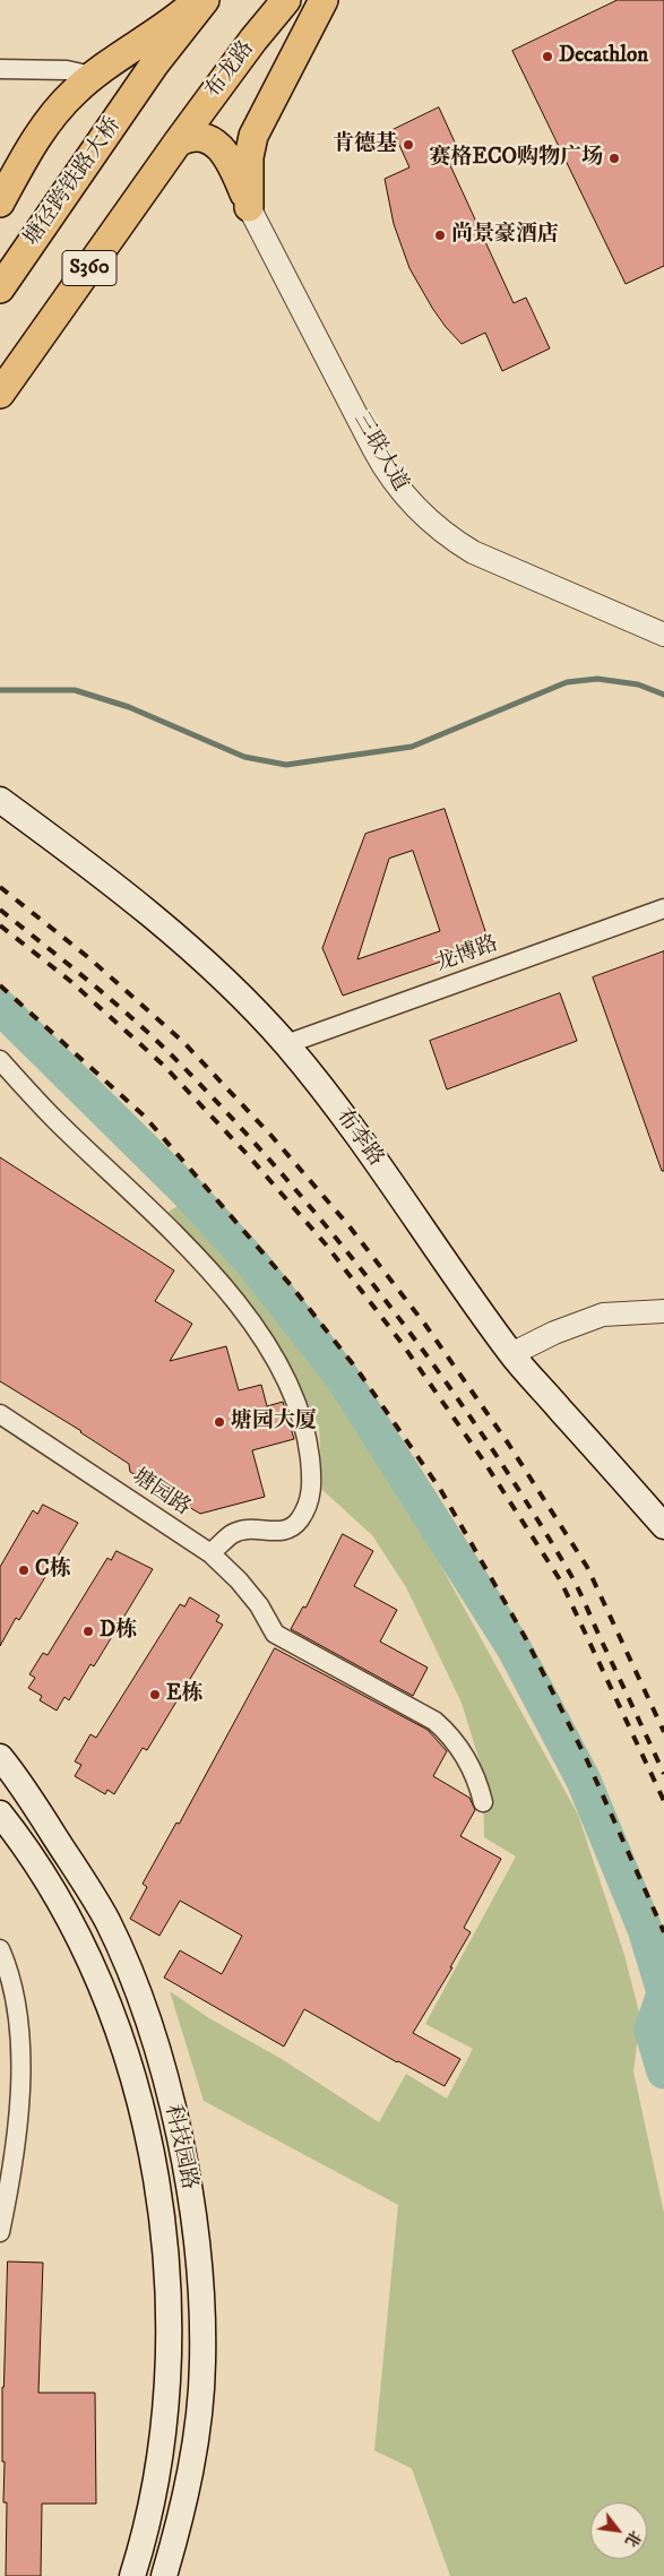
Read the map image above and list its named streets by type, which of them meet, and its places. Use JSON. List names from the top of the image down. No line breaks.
{"streets":{"main road":["布龙路","塘径跨铁路大桥","S360","布李路","科技园路"],"street":["三联大道","龙博路","塘园路"]},"crossings":[["布龙路","S360"],["龙博路","布李路"]],"places":["Decathlon","肯德基","赛格ECO购物广场","尚景豪酒店","塘园大厦","C栋","D栋","E栋"],"north":"bottom right"}
